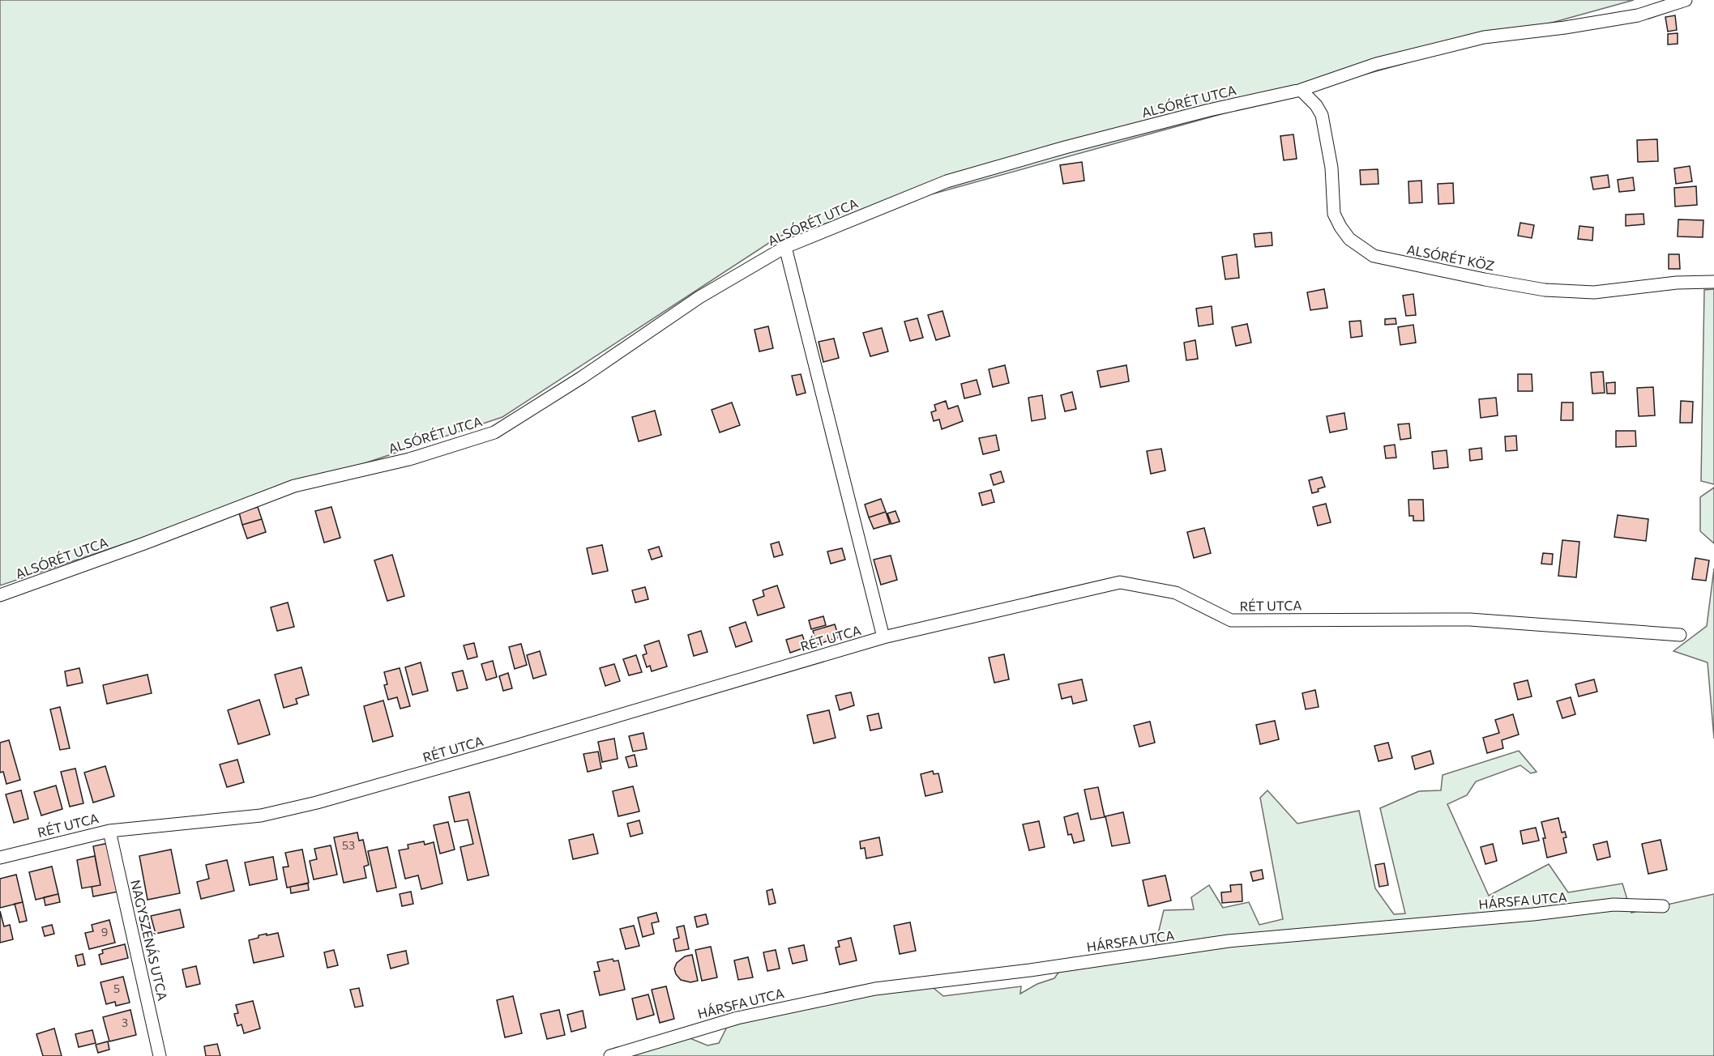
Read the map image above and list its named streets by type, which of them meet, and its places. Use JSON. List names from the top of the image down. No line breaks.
{"streets":{"street":["ALSÓRÉT UTCA","ALSÓRÉT KÖZ","RÉT UTCA","HÁRSFA UTCA","NAGYSZÉNÁS UTCA"]},"crossings":[["ALSÓRÉT UTCA","ALSÓRÉT KÖZ"],["RÉT UTCA","NAGYSZÉNÁS UTCA"]],"house_numbers":["53","9","5","3"]}
